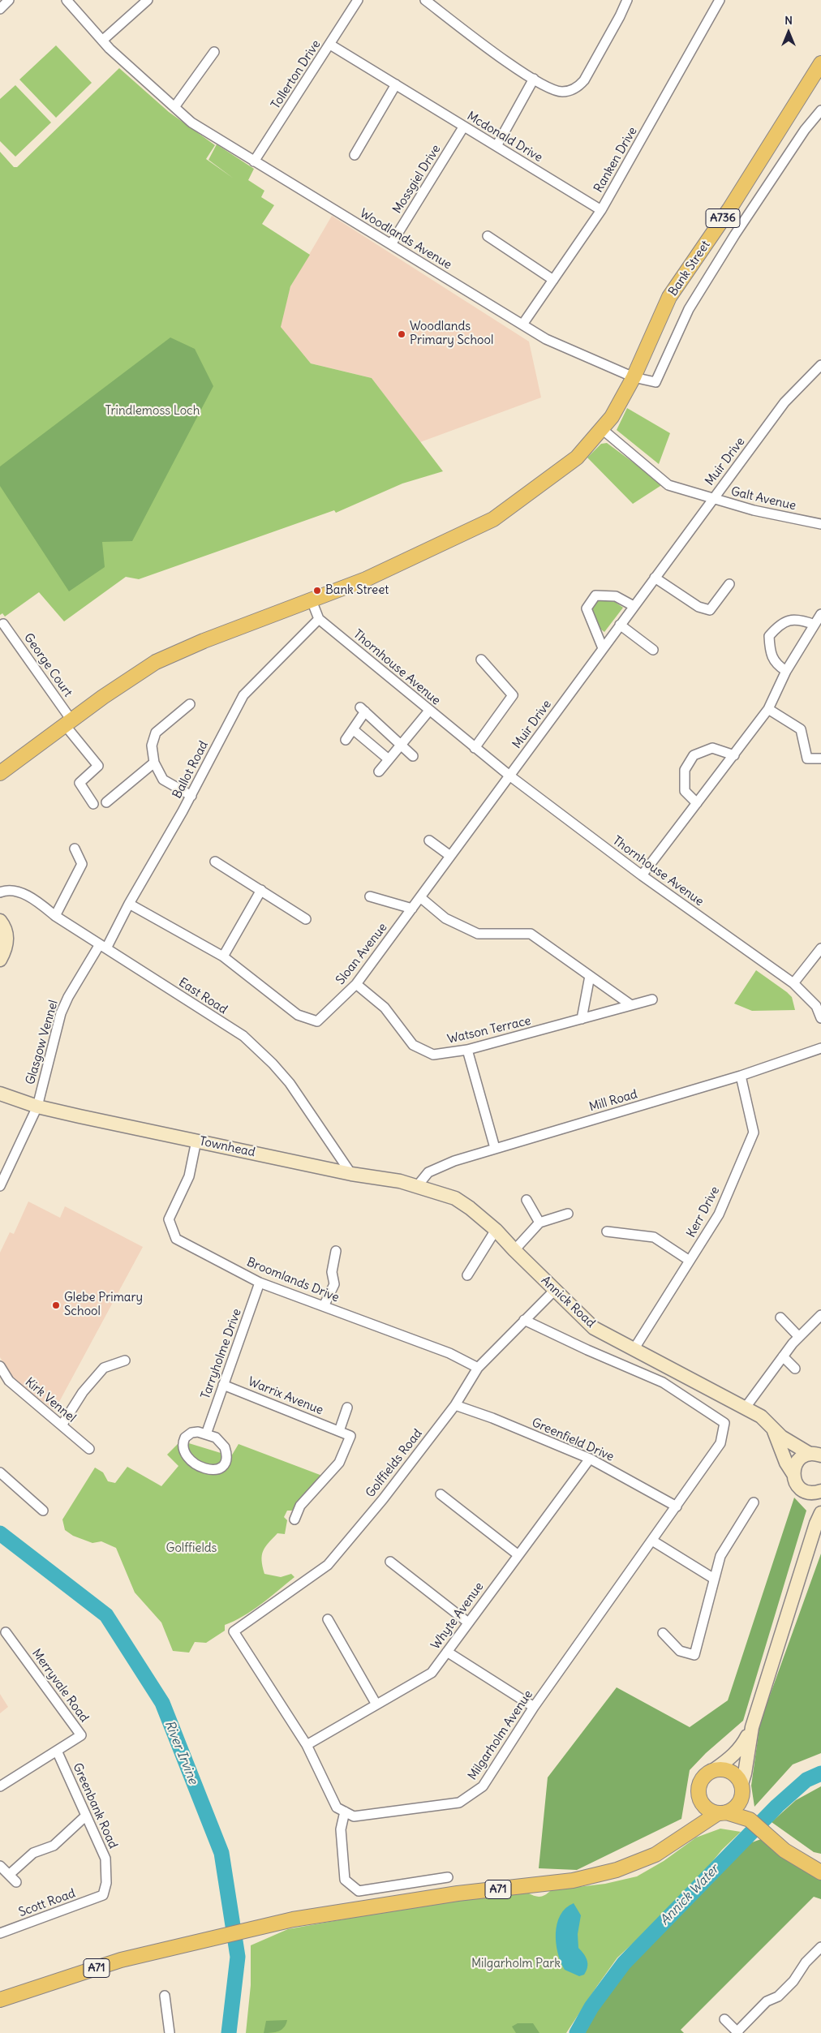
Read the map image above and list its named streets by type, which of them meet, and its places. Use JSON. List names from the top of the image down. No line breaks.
{"streets":{"main road":["A736","Bank Street","Townhead","Annick Road","A71"],"street":["Tollerton Drive","Mcdonald Drive","Ranken Drive","Mossgiel Drive","Woodlands Avenue","Muir Drive","Galt Avenue","George Court","Thornhouse Avenue","Ballot Road","Sloan Avenue","East Road","Watson Terrace","Glasgow Vennel","Mill Road","Kerr Drive","Broomlands Drive","Tarryholme Drive","Warrix Avenue","Kirk Vennel","Greenfield Drive","Golffields Road","Whyte Avenue","Merryvale Road","Milgarholm Avenue","Greenbank Road","Scott Road"]},"crossings":[["Tollerton Drive","Mcdonald Drive"],["Tollerton Drive","Woodlands Avenue"],["Mcdonald Drive","Ranken Drive"],["Mcdonald Drive","Mossgiel Drive"],["Ranken Drive","Woodlands Avenue"],["Mossgiel Drive","Woodlands Avenue"],["Woodlands Avenue","Bank Street"],["Bank Street","Galt Avenue"],["Bank Street","George Court"],["Bank Street","Thornhouse Avenue"],["Muir Drive","Galt Avenue"],["Muir Drive","Thornhouse Avenue"],["Muir Drive","Sloan Avenue"],["Thornhouse Avenue","Ballot Road"],["Thornhouse Avenue","Sloan Avenue"],["Ballot Road","Sloan Avenue"],["Ballot Road","East Road"],["Ballot Road","Glasgow Vennel"],["Sloan Avenue","Watson Terrace"],["East Road","Glasgow Vennel"],["East Road","Townhead"],["Glasgow Vennel","Townhead"],["Mill Road","Townhead"],["Mill Road","Kerr Drive"],["Mill Road","Annick Road"],["Townhead","Broomlands Drive"],["Townhead","Annick Road"],["Kerr Drive","Annick Road"],["Broomlands Drive","Tarryholme Drive"],["Broomlands Drive","Golffields Road"],["Annick Road","Golffields Road"],["Annick Road","Milgarholm Avenue"],["Tarryholme Drive","Warrix Avenue"],["Greenfield Drive","Golffields Road"],["Greenfield Drive","Whyte Avenue"],["Greenfield Drive","Milgarholm Avenue"],["Golffields Road","Whyte Avenue"],["Merryvale Road","Greenbank Road"],["Greenbank Road","Scott Road"]],"water":["River Irvine","Annick Water"],"parks":["Trindlemoss Loch","Golffields","Milgarholm Park"],"places":["Woodlands Primary School","Bank Street","Glebe Primary School"],"north":"top"}
